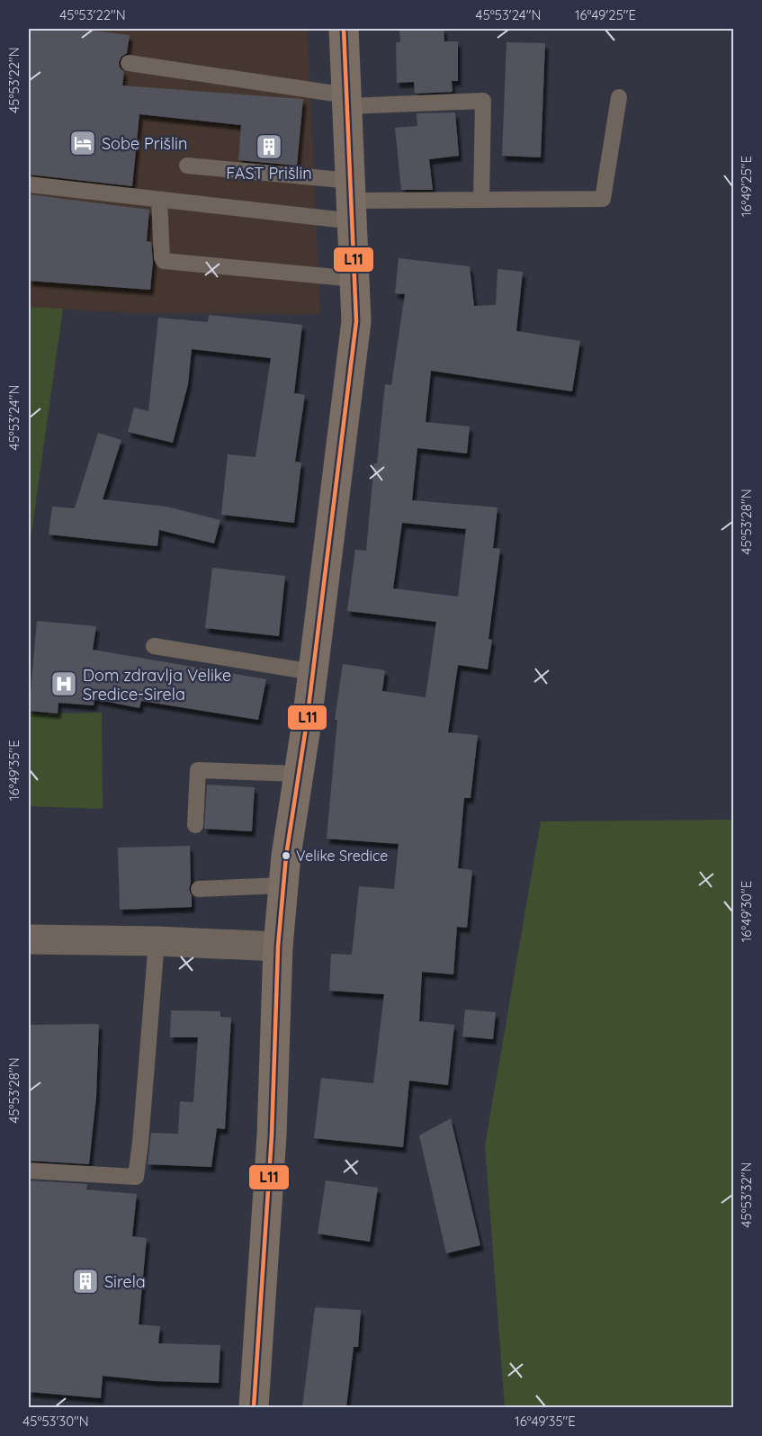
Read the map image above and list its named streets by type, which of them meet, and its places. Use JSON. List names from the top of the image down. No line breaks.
{"places":{"hotel":["Sobe Prišlin"],"building":["FAST Prišlin","Sirela"],"hospital":["Dom zdravlja Velike Sredice-Sirela"],"other":["Velike Sredice"]},"lines":["transit line L11"],"coordinates":["45°53'22\"N","45°53'24\"N","16°49'25\"E","45°53'28\"N","16°49'35\"E","16°49'30\"E","45°53'32\"N","45°53'30\"N"]}
